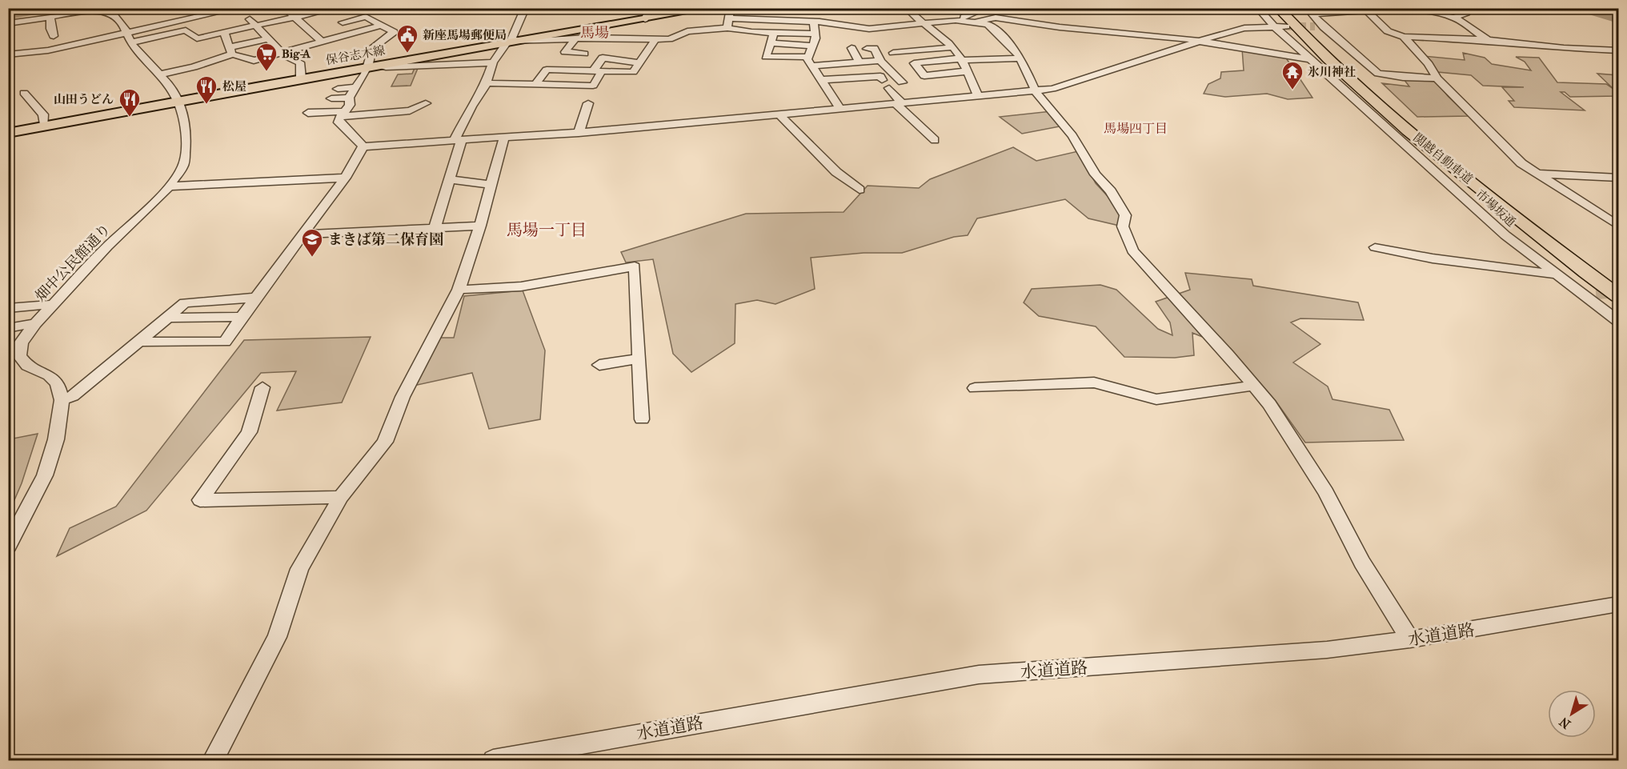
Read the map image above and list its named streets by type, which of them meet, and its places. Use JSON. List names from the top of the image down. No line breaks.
{"streets":{"highway":["関越自動車道"],"main road":["保谷志木線"],"street":["市場坂通","畑中公民館通り","水道道路"]},"crossings":[["保谷志木線","畑中公民館通り"]],"districts":["馬場","馬場四丁目","馬場一丁目"],"places":{"public building":["新座馬場郵便局"],"supermarket":["Big-A"],"temple":["氷川神社"],"restaurant":["松屋","山田うどん"],"school or university":["まきば第二保育園"]},"north":"bottom left"}
